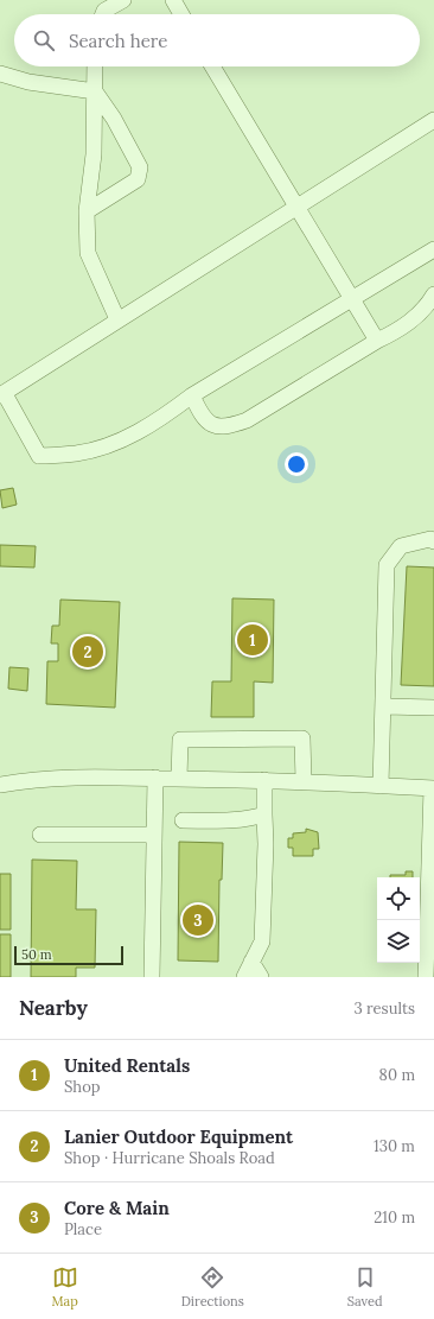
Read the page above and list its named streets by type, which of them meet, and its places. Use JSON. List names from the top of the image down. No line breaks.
{"scale_bar":"50 m","page":{"search":"Search here","pins":["1","2","3"],"scale":"50 m","heading":["Nearby","3 results"],"list":[{"mark":"1","name":"United Rentals","note":"Shop","value":"80 m"},{"mark":"2","name":"Lanier Outdoor Equipment","note":"Shop · Hurricane Shoals Road","value":"130 m"},{"mark":"3","name":"Core & Main","note":"Place","value":"210 m"}],"nav":["Map","Directions","Saved"]}}
